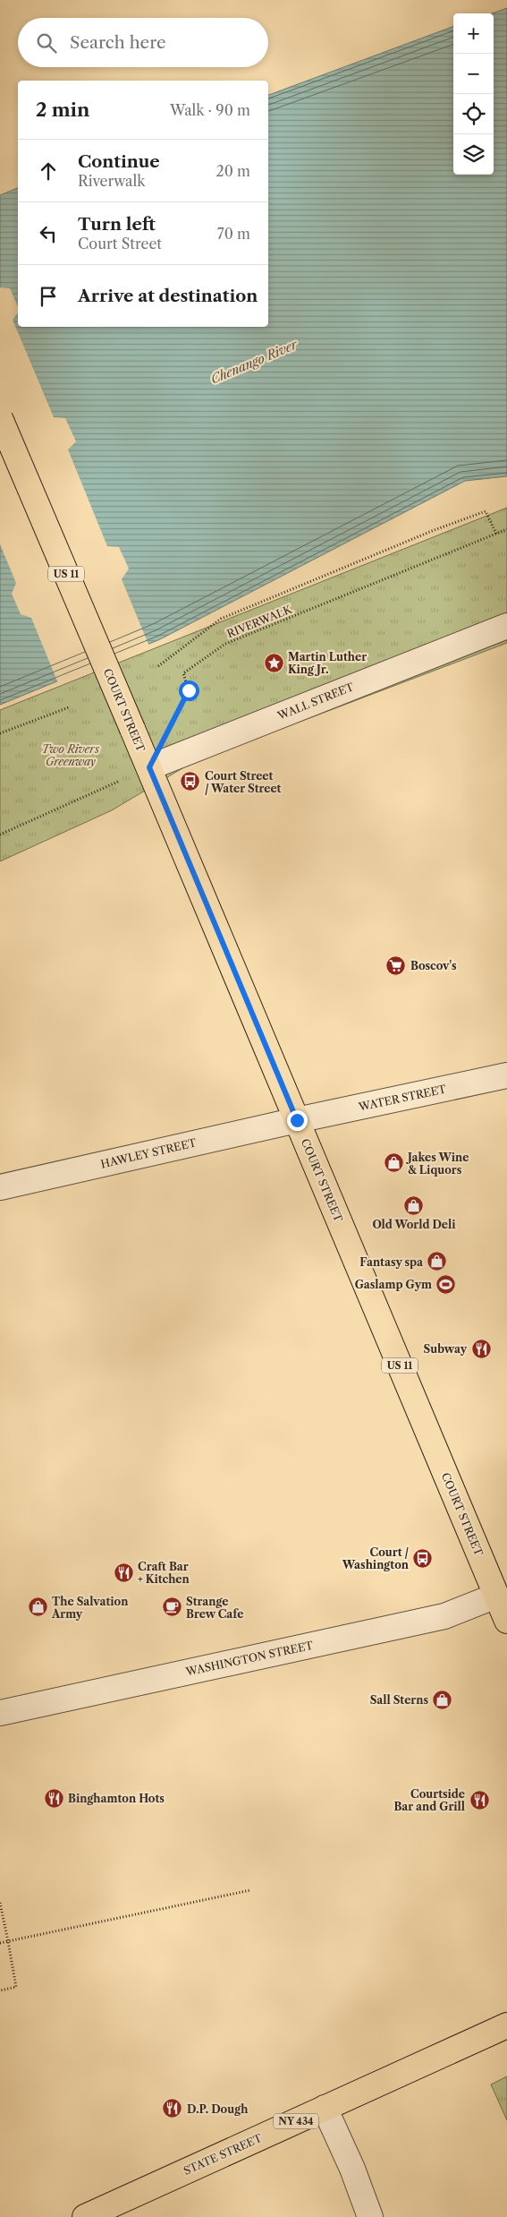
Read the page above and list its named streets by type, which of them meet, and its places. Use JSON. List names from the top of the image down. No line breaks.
{"streets":{"main road":["US 11","COURT STREET","NY 434","STATE STREET"],"street":["WALL STREET","WATER STREET","HAWLEY STREET","WASHINGTON STREET"],"path":["RIVERWALK"]},"crossings":[["RIVERWALK","WALL STREET"],["RIVERWALK","COURT STREET"],["WALL STREET","COURT STREET"],["COURT STREET","WATER STREET"],["COURT STREET","HAWLEY STREET"],["COURT STREET","WASHINGTON STREET"],["WATER STREET","HAWLEY STREET"]],"water":["Chenango River"],"parks":["Two Rivers Greenway"],"places":{"place":["Martin Luther King Jr."],"bus stop":["Court Street / Water Street","Court / Washington"],"supermarket":["Boscov's"],"shop":["Jakes Wine & Liquors","Old World Deli","Fantasy spa","The Salvation Army","Sall Sterns"],"sports":["Gaslamp Gym"],"restaurant":["Subway","Craft Bar + Kitchen","Binghamton Hots","Courtside Bar and Grill","D.P. Dough"],"cafe":["Strange Brew Cafe"]},"page":{"map_buttons":["+","−"],"search":"Search here","heading":["2 min","Walk · 90 m"],"list":[["Continue","Riverwalk","20 m"],["Turn left","Court Street","70 m"],"Arrive at destination"]}}
